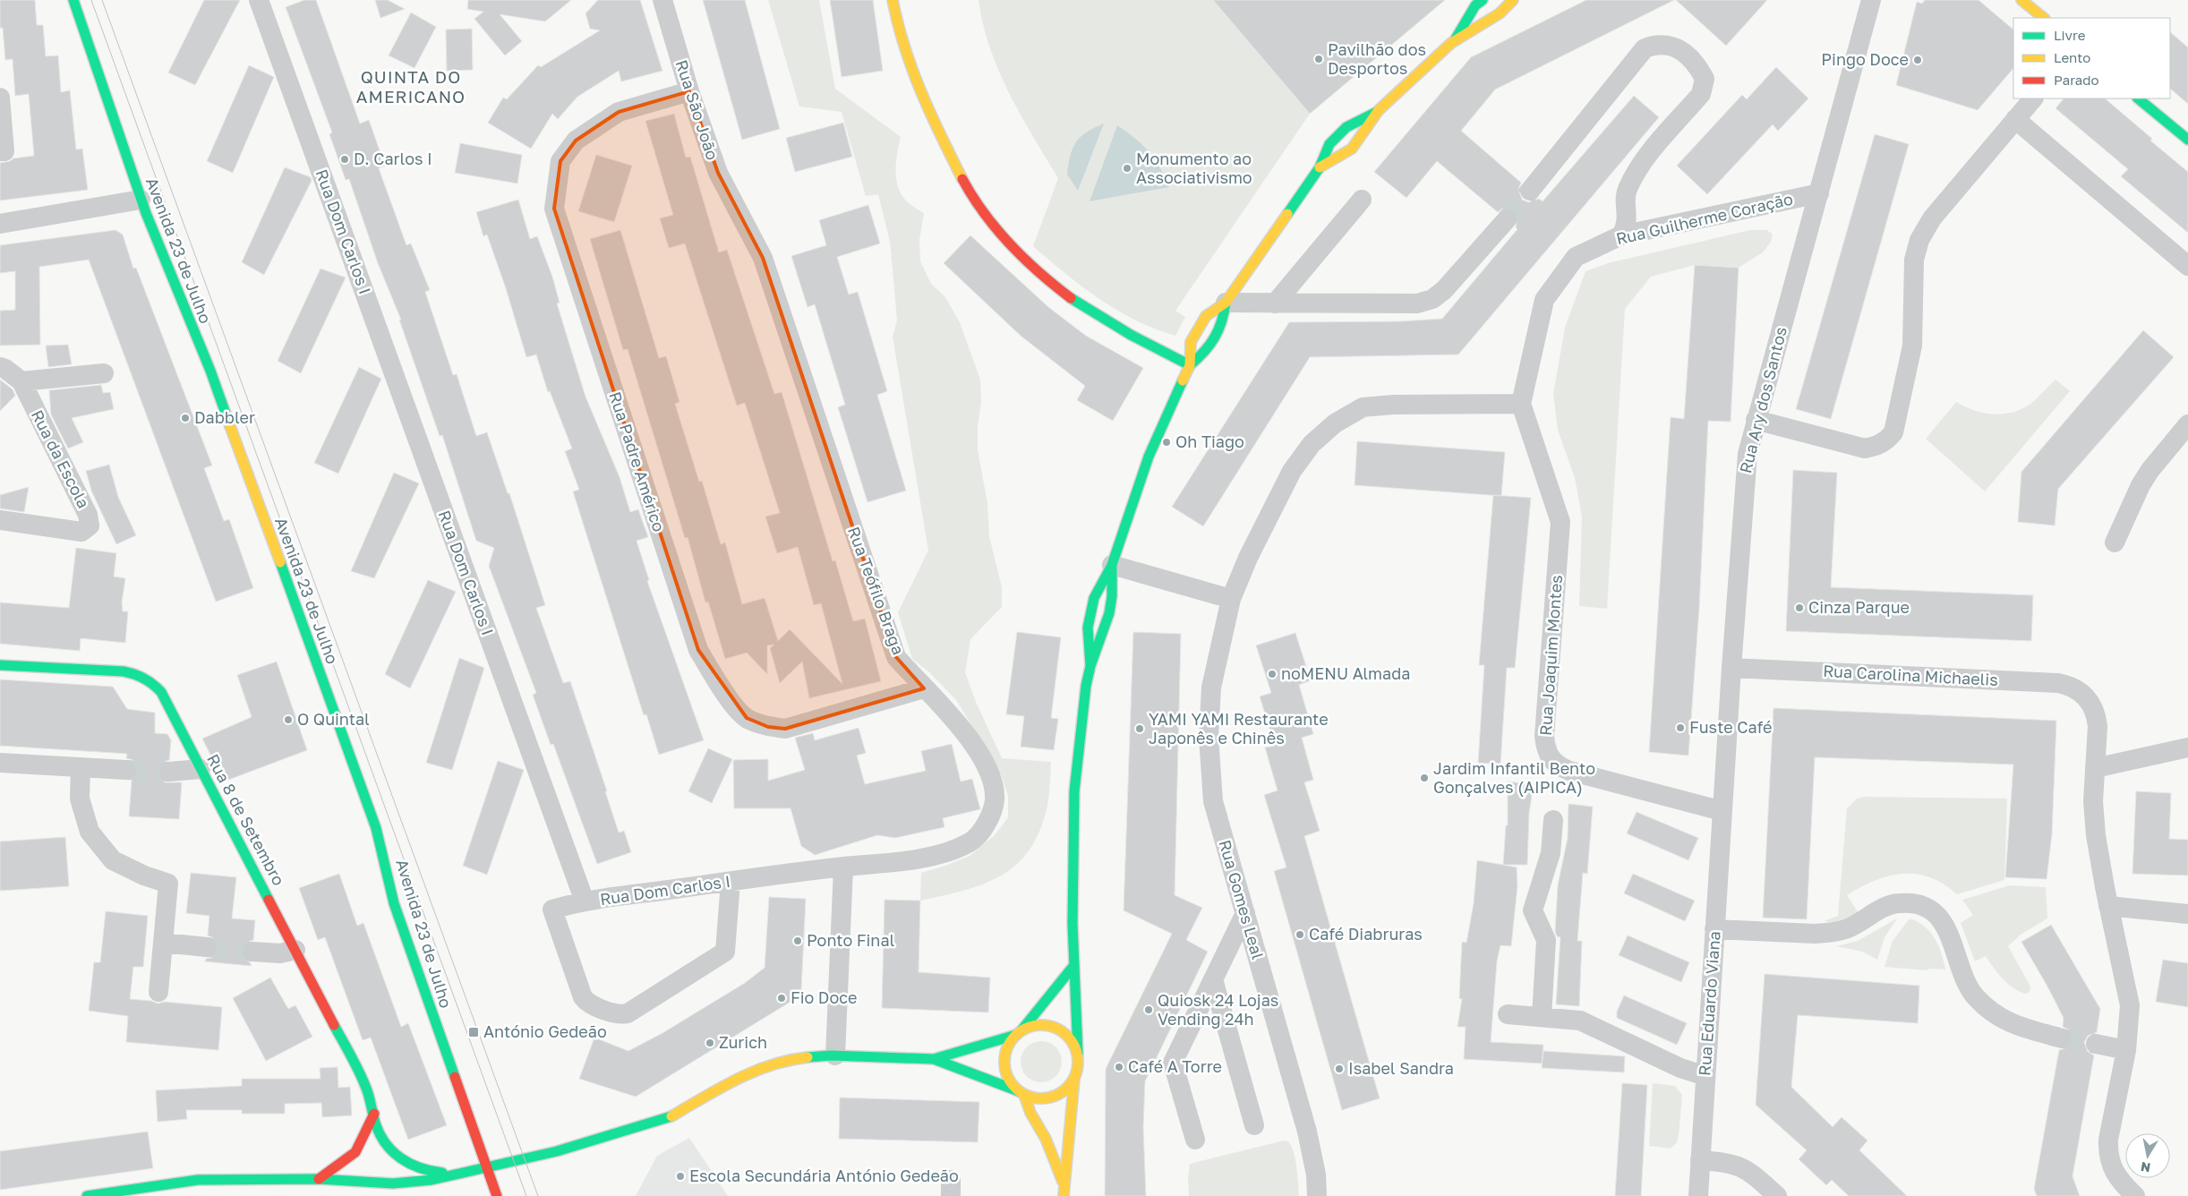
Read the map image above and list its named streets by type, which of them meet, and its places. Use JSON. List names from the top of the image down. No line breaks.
{"streets":{"street":["Rua São João","Rua Guilherme Coração","Rua Dom Carlos I","Avenida 23 de Julho","Rua Ary dos Santos","Rua da Escola","Rua Padre Américo","Rua Teófilo Braga","Rua Joaquim Montes","Rua Carolina Michaelis","Rua 8 de Setembro","Rua Gomes Leal","Rua Eduardo Viana"]},"crossings":[["Rua São João","Rua Padre Américo"],["Rua São João","Rua Teófilo Braga"],["Rua Guilherme Coração","Rua Ary dos Santos"],["Rua Guilherme Coração","Rua Joaquim Montes"],["Rua Dom Carlos I","Rua Teófilo Braga"],["Rua Ary dos Santos","Rua Joaquim Montes"],["Rua Ary dos Santos","Rua Carolina Michaelis"],["Rua Ary dos Santos","Rua Eduardo Viana"],["Rua Padre Américo","Rua Teófilo Braga"],["Rua Joaquim Montes","Rua Eduardo Viana"]],"districts":["QUINTA DO AMERICANO"],"places":{"other":["Pavilhão dos Desportos","Pingo Doce","D. Carlos I","Monumento ao Associativismo","Dabbler","Oh Tiago","Cinza Parque","noMENU Almada","O Quintal","Fuste Café","YAMI YAMI Restaurante Japonês e Chinês","Jardim Infantil Bento Gonçalves (AIPICA)","Café Diabruras","Ponto Final","Fio Doce","Quiosk 24 Lojas Vending 24h","Zurich","Café A Torre","Isabel Sandra","Escola Secundária António Gedeão"],"transit":["António Gedeão"]},"legend":["Livre","Lento","Parado"],"north":"bottom"}
